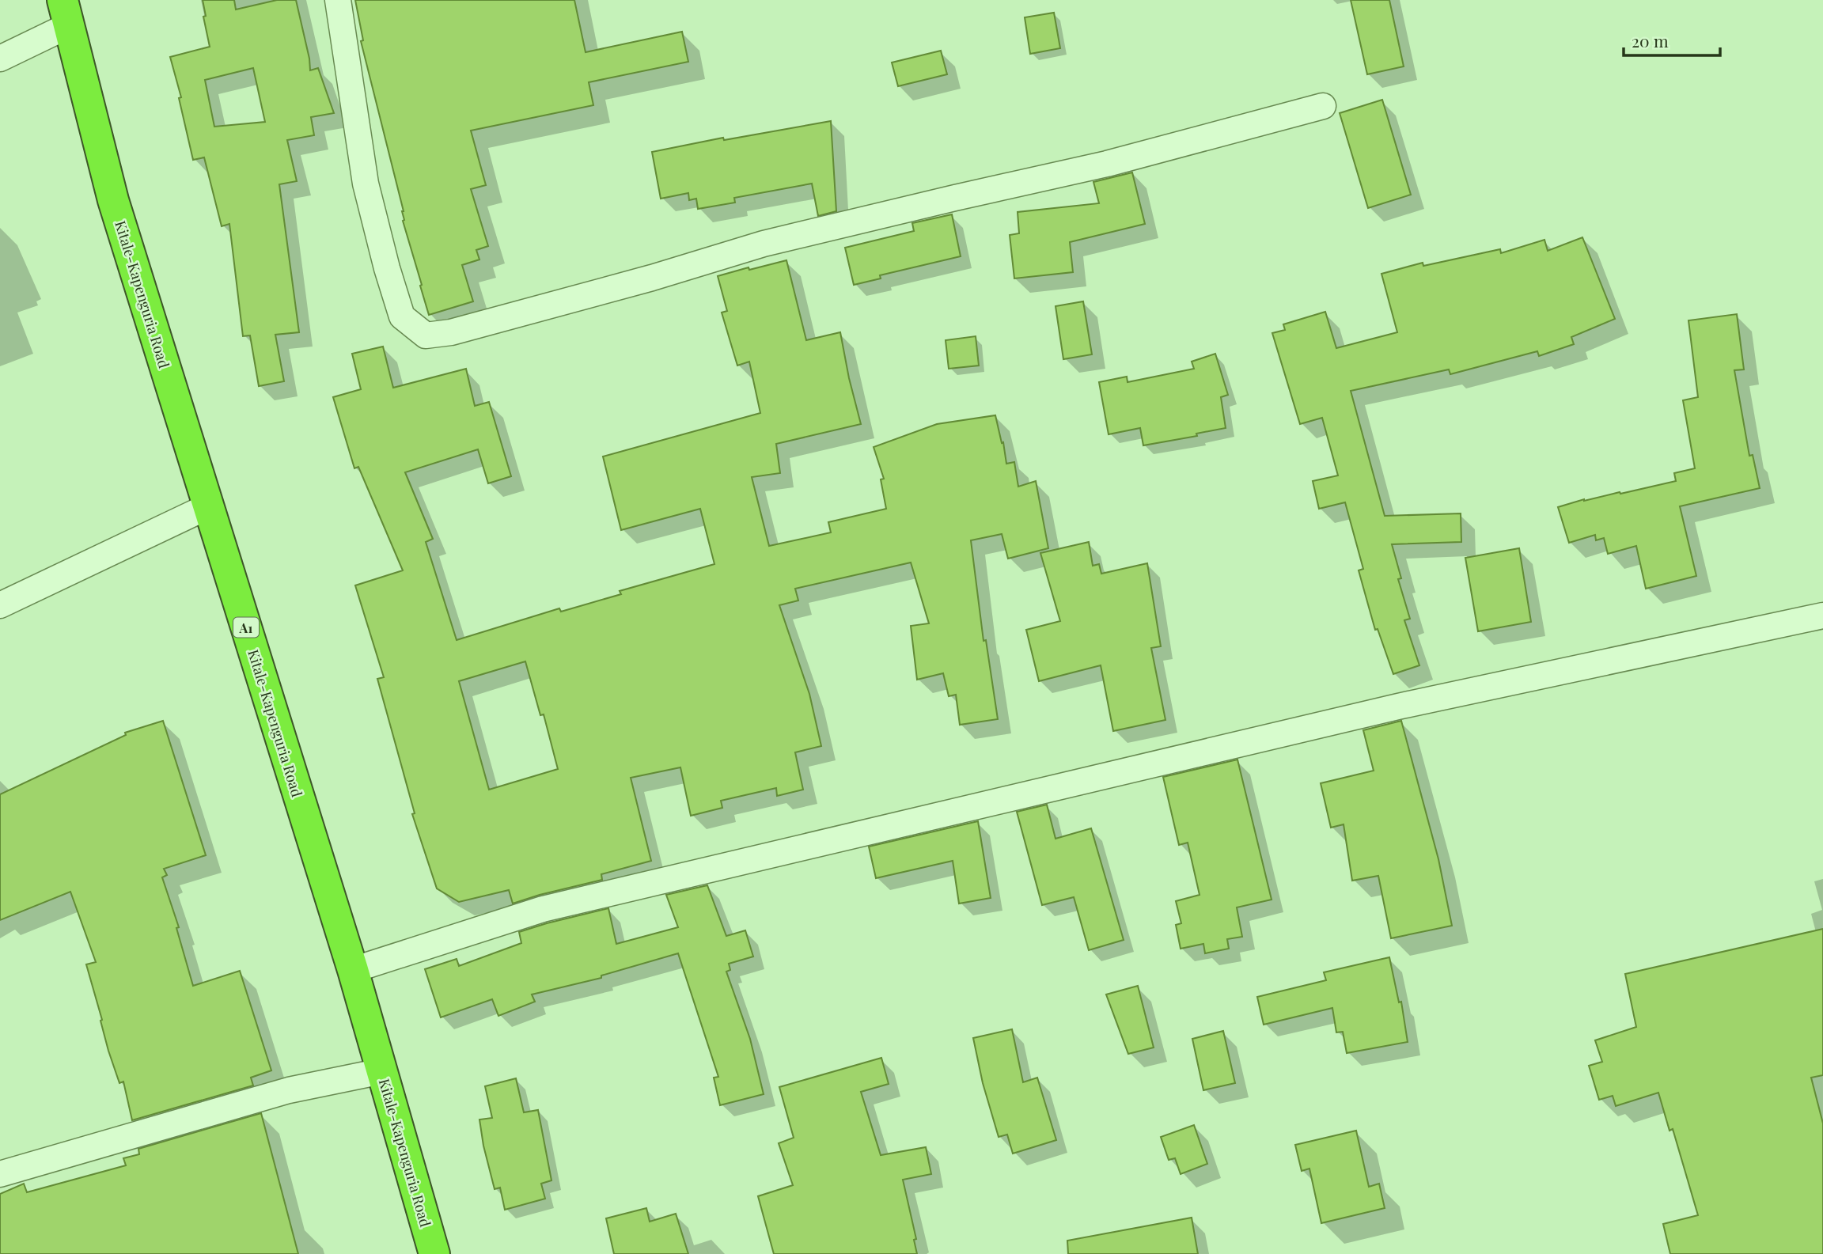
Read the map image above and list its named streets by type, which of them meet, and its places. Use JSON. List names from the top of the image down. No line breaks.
{"streets":{"highway":["Kitale-Kapenguria Road","A1"]},"scale_bar":"20 m"}
